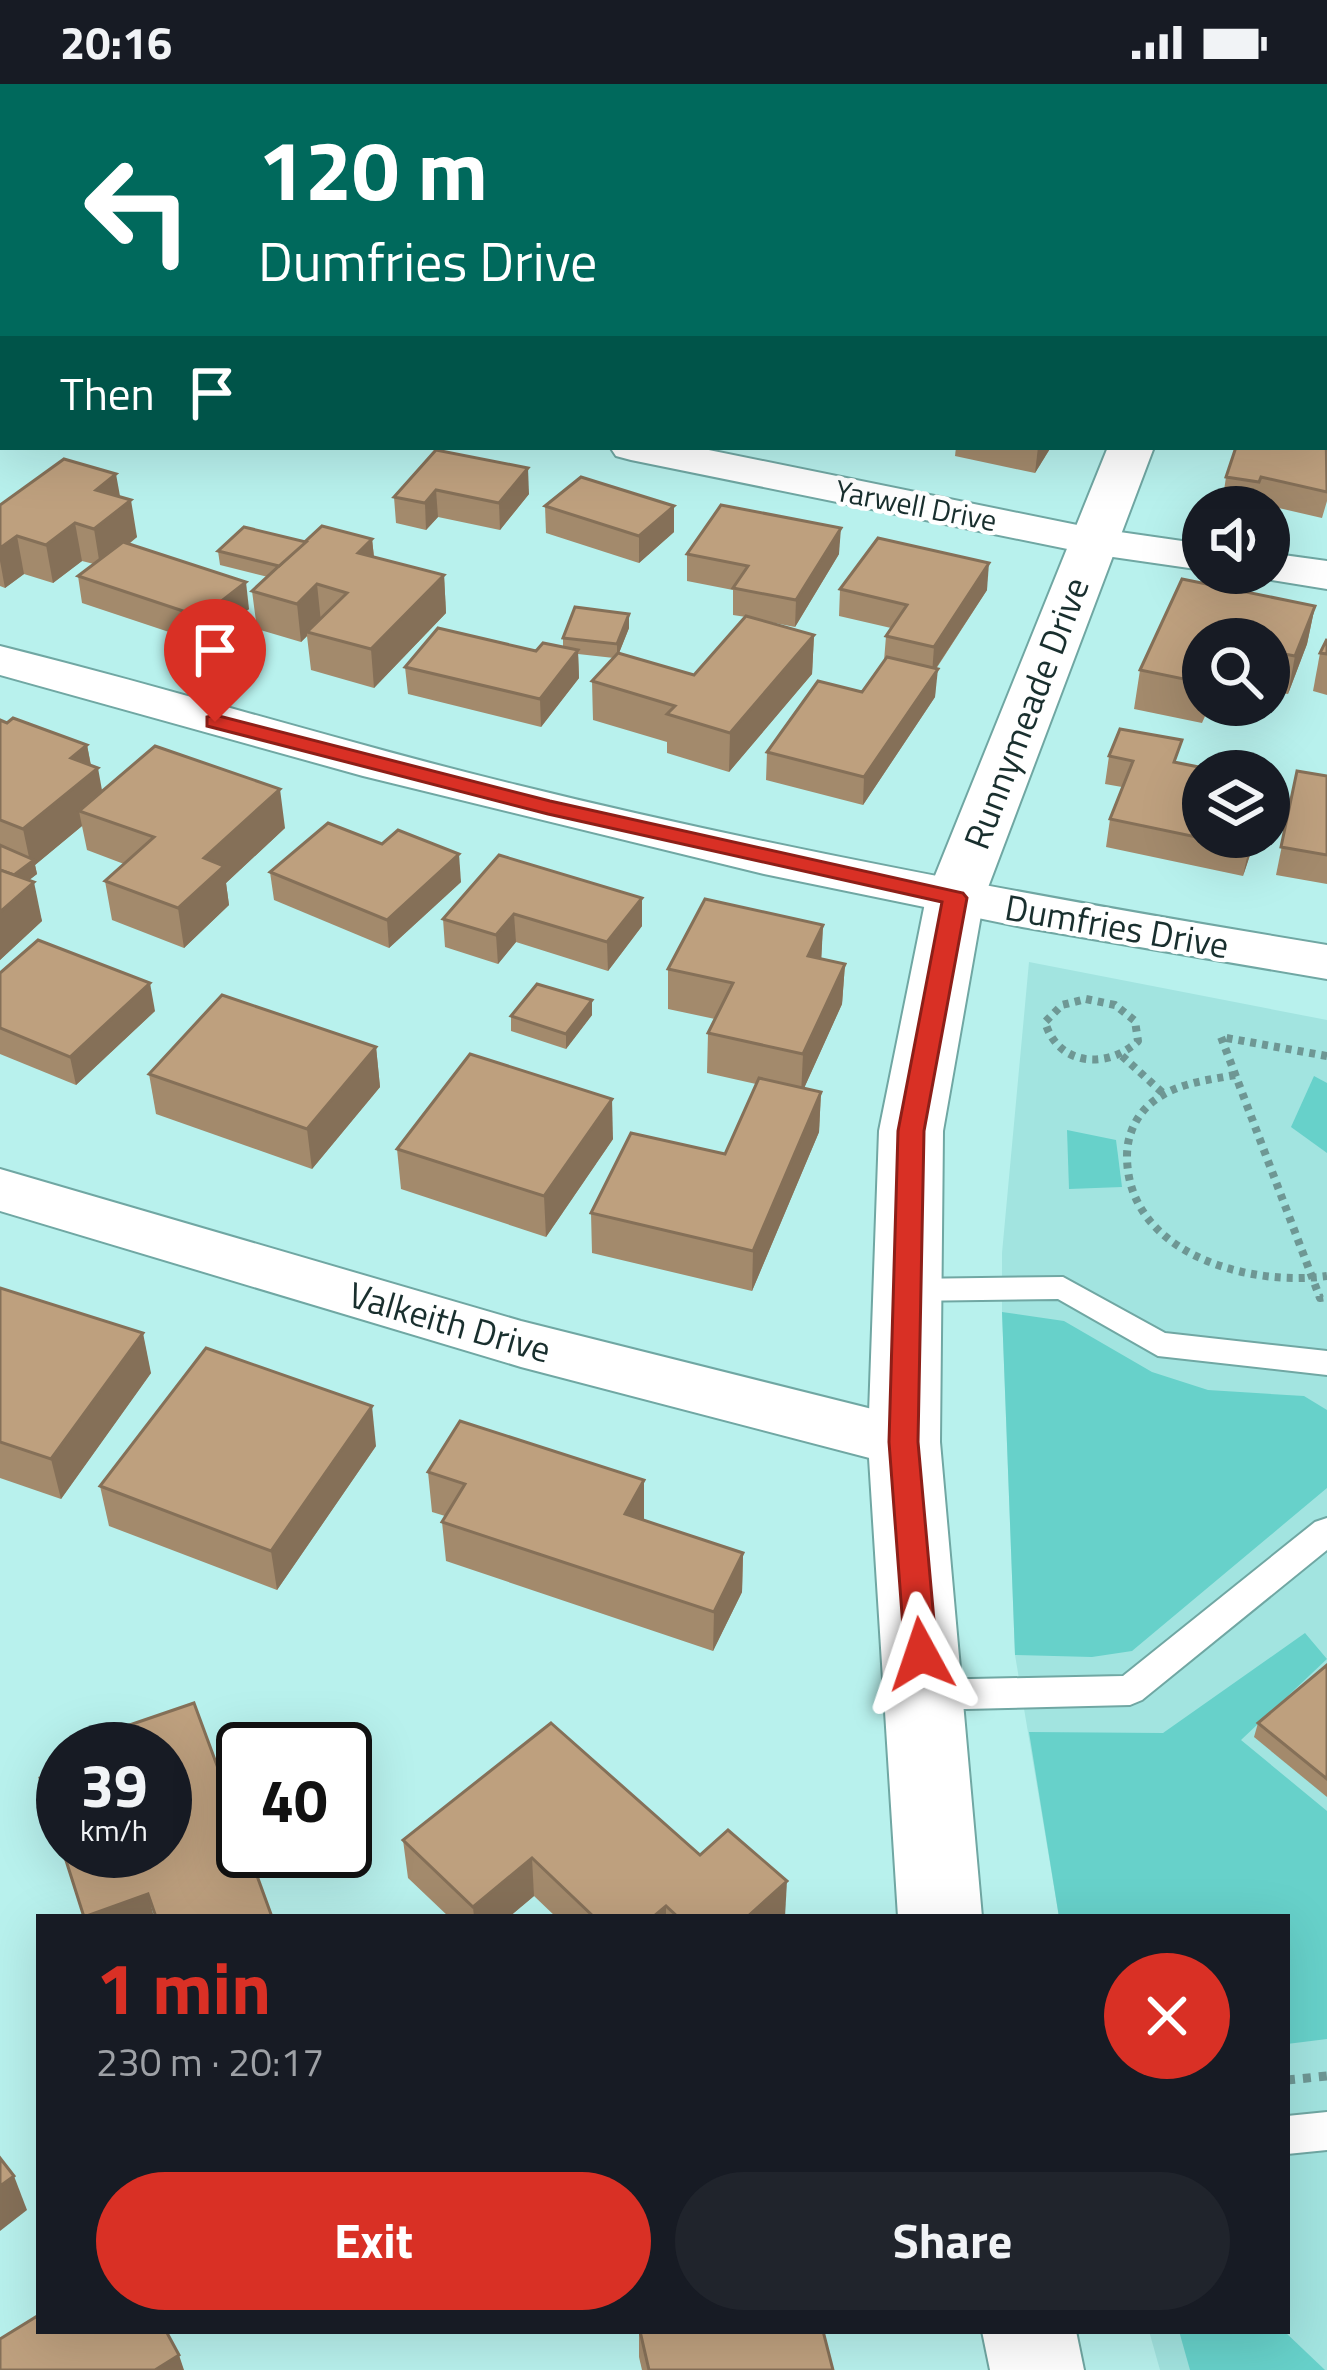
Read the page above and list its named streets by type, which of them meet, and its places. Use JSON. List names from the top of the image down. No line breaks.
{"streets":{"street":["Yarwell Drive","Runnymeade Drive","Dumfries Drive","Valkeith Drive"]},"crossings":[["Yarwell Drive","Runnymeade Drive"],["Runnymeade Drive","Dumfries Drive"],["Runnymeade Drive","Valkeith Drive"]],"page":{"status":"20:16","turn":["120 m","Dumfries Drive"],"then":"Then","speed":"39 km/h","limit":"40","heading":["1 min","230 m · 20:17"],"buttons":["Exit","Share"]}}
